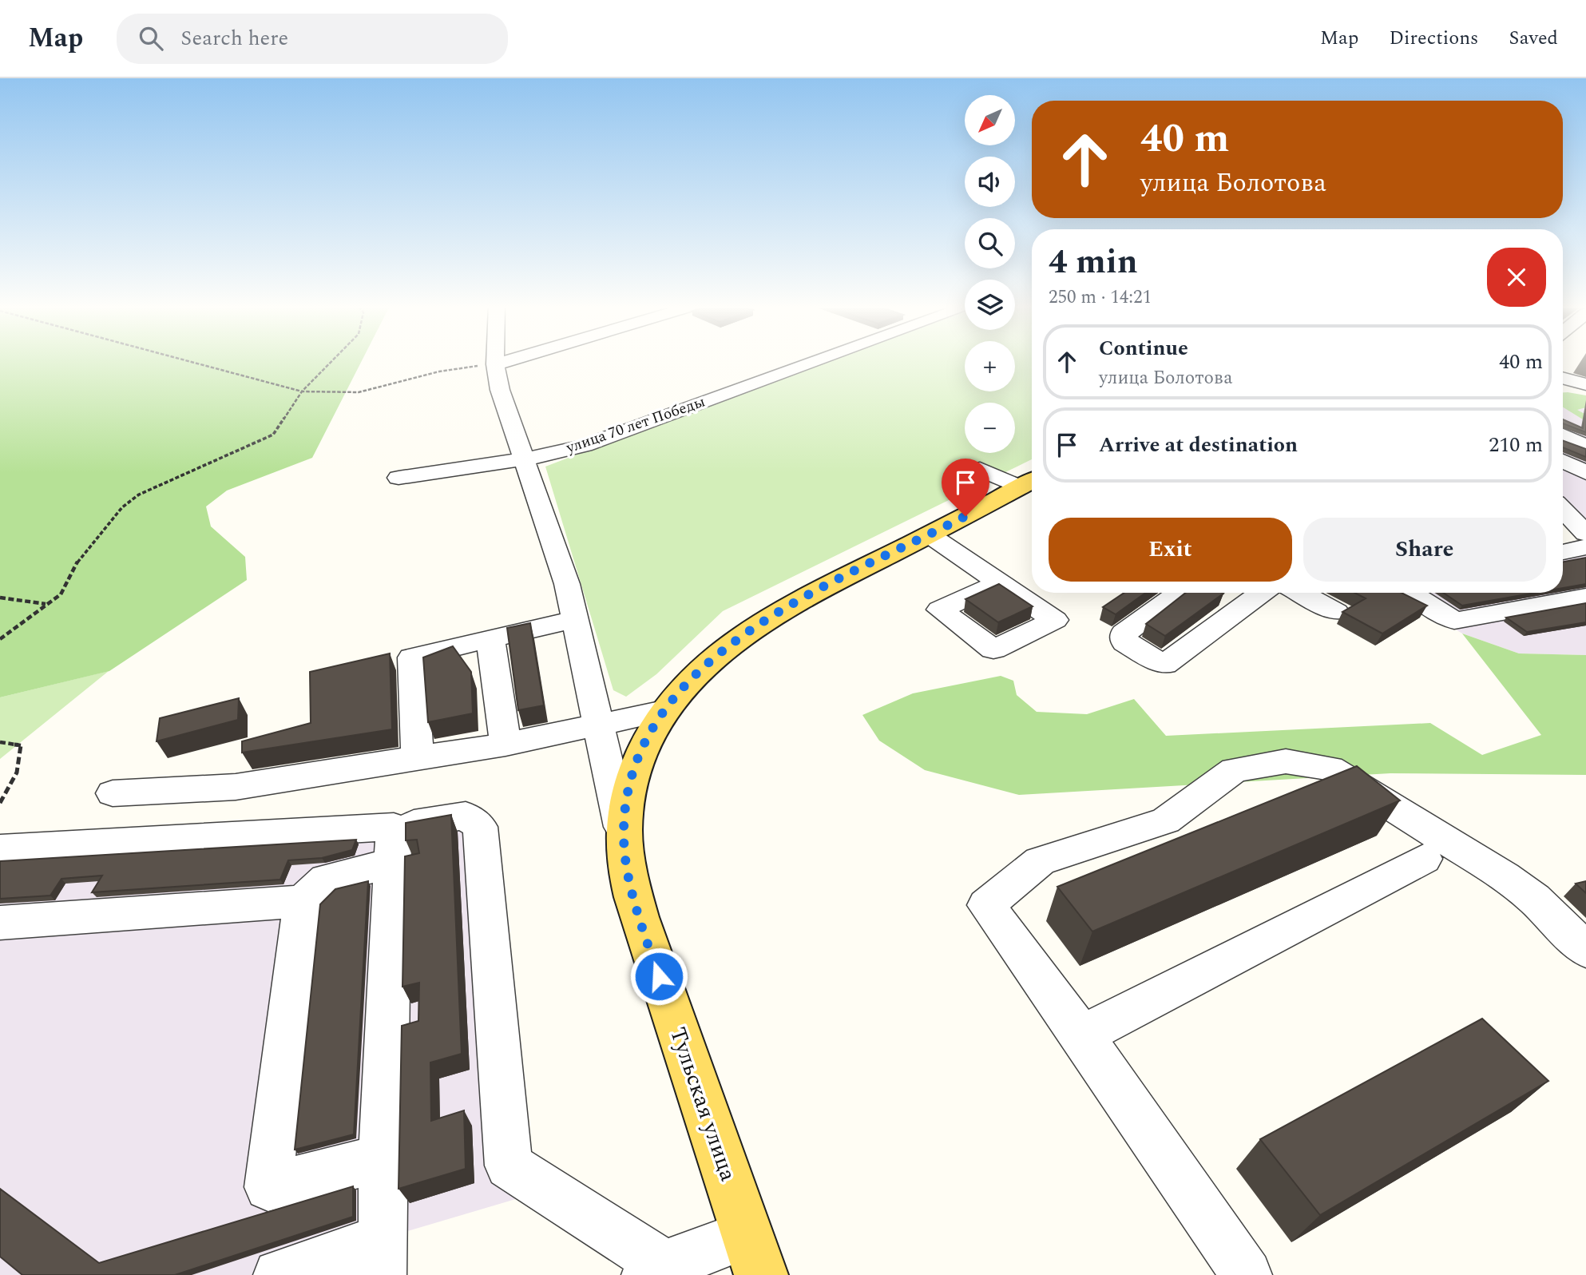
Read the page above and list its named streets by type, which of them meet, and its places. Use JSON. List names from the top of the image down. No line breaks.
{"streets":{"main road":["Тульская улица"],"street":["улица 70 лет Победы"]},"north":"bottom left","page":{"header":"Map","search":"Search here","nav":["Map","Directions","Saved"],"map_buttons":["+","−"],"turn":["40 m","улица Болотова"],"heading":["4 min","250 m · 14:21"],"list":[{"name":"Continue","note":"улица Болотова","value":"40 m"},{"name":"Arrive at destination","value":"210 m"}],"buttons":["Exit","Share"]}}
